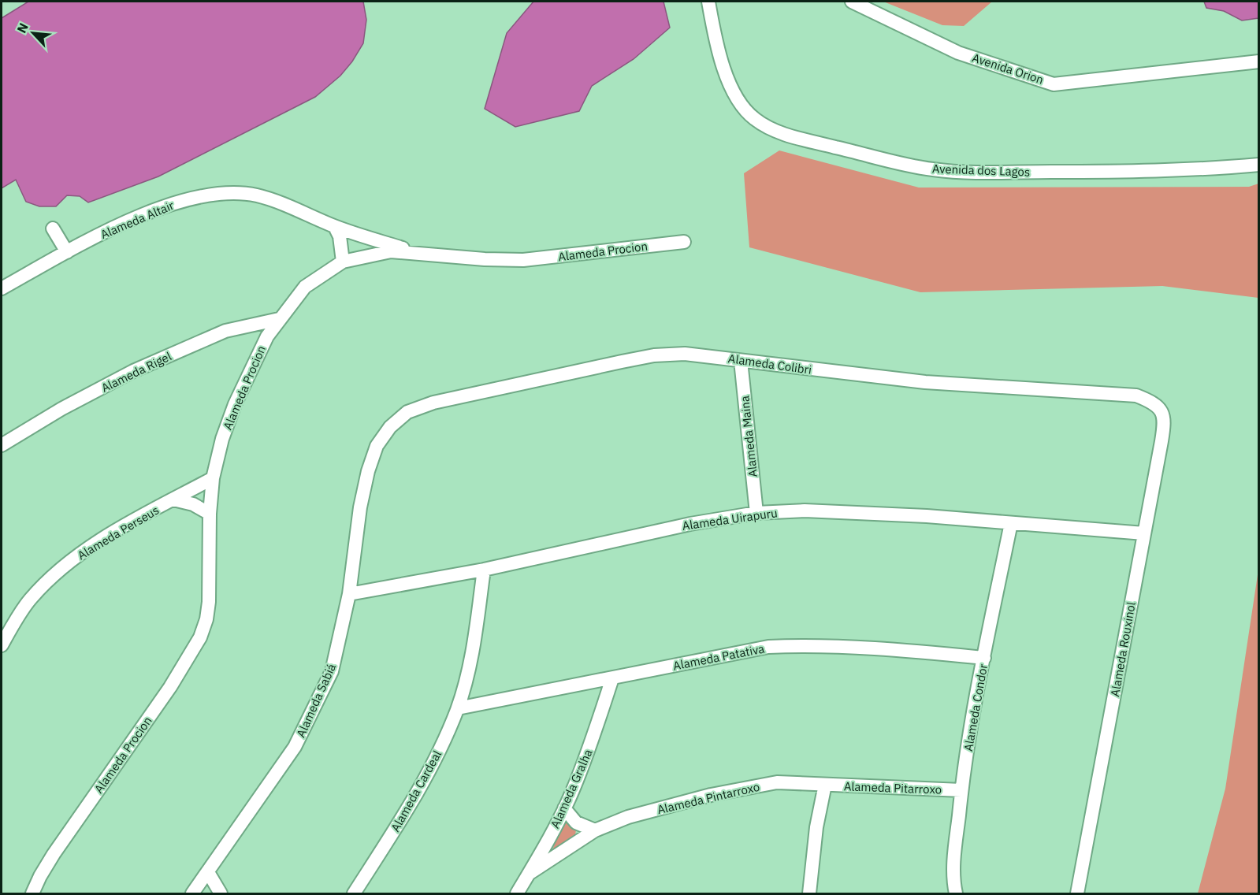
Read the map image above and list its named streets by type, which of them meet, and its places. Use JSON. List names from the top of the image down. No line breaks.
{"streets":{"street":["Avenida Orion","Avenida dos Lagos","Alameda Altair","Alameda Procion","Alameda Colibri","Alameda Rigel","Alameda Maina","Alameda Uirapuru","Alameda Perseus","Alameda Rouxinol","Alameda Patativa","Alameda Sabiá","Alameda Condor","Alameda Pitarroxo","Alameda Gralha","Alameda Cardeal","Alameda Pintarroxo"]},"crossings":[["Alameda Altair","Alameda Procion"],["Alameda Procion","Alameda Rigel"],["Alameda Procion","Alameda Perseus"],["Alameda Colibri","Alameda Maina"],["Alameda Colibri","Alameda Rouxinol"],["Alameda Colibri","Alameda Sabiá"],["Alameda Maina","Alameda Uirapuru"],["Alameda Uirapuru","Alameda Rouxinol"],["Alameda Uirapuru","Alameda Sabiá"],["Alameda Uirapuru","Alameda Condor"],["Alameda Uirapuru","Alameda Cardeal"],["Alameda Patativa","Alameda Condor"],["Alameda Patativa","Alameda Gralha"],["Alameda Patativa","Alameda Cardeal"],["Alameda Condor","Alameda Pitarroxo"],["Alameda Pitarroxo","Alameda Pintarroxo"],["Alameda Gralha","Alameda Pintarroxo"]],"north":"top left"}
